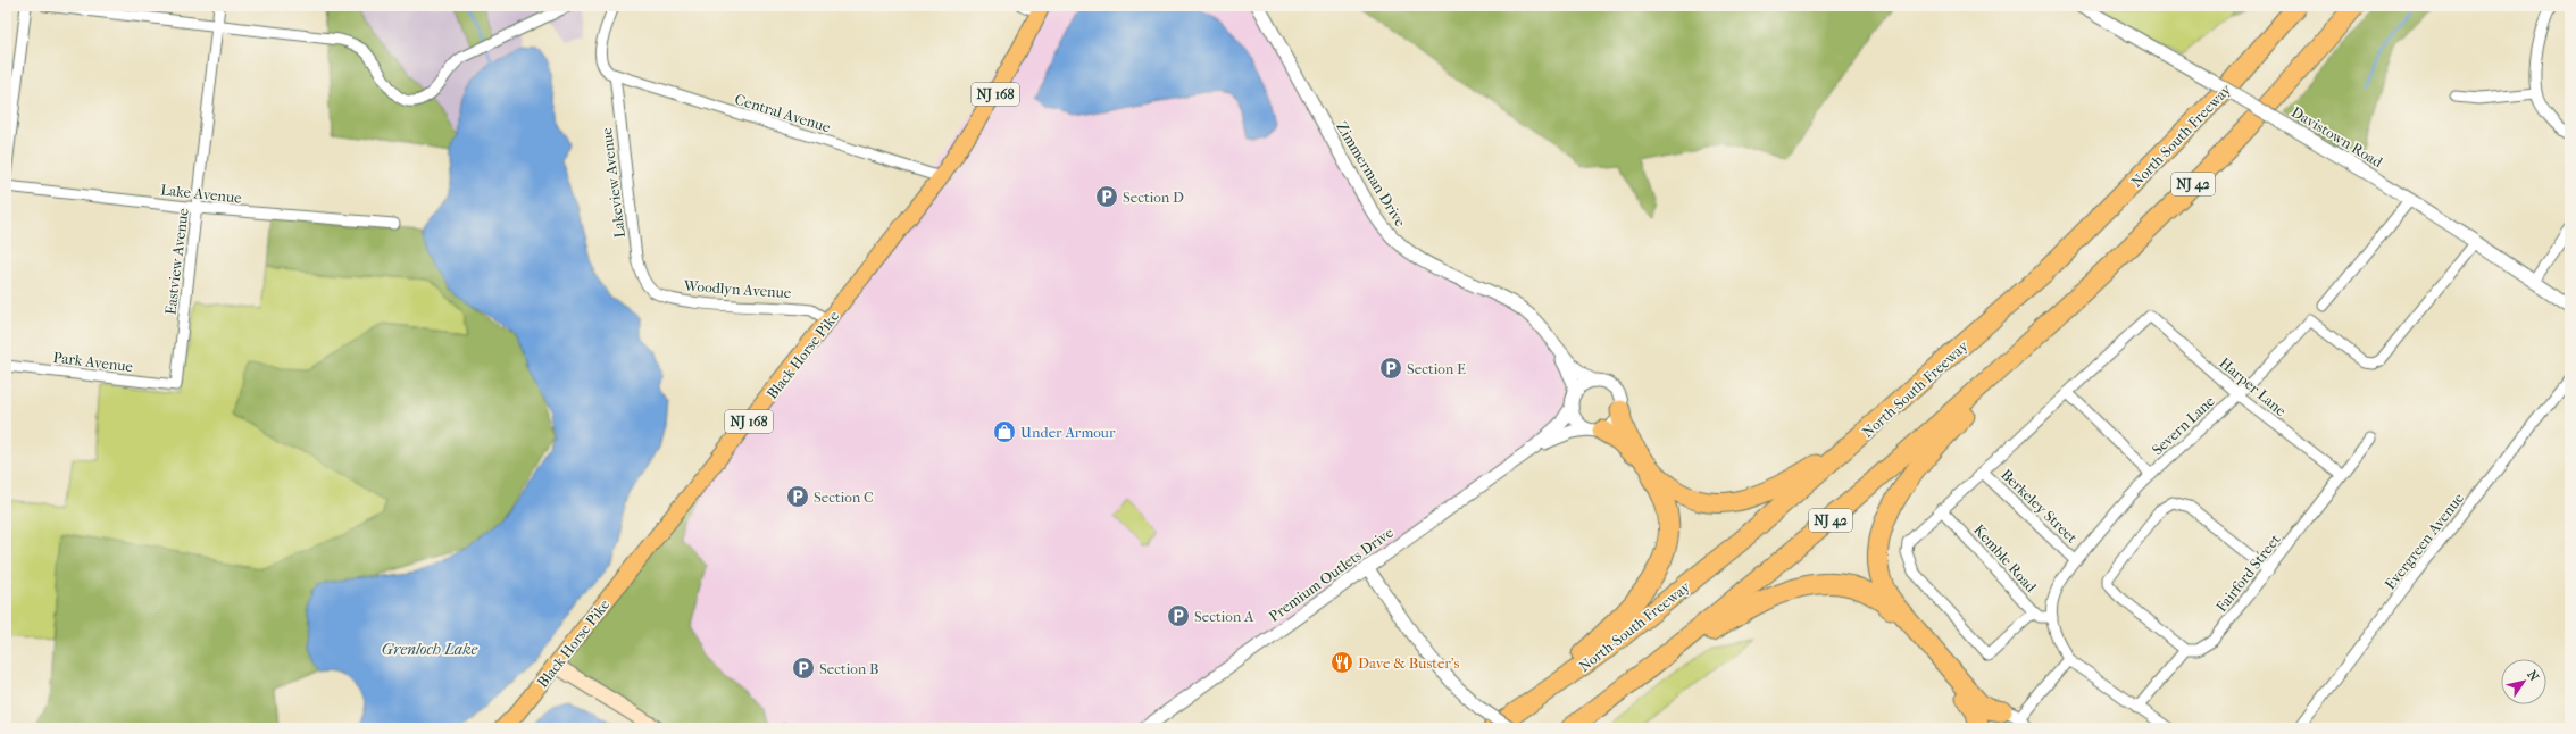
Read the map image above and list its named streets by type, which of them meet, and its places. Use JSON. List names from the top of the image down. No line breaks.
{"streets":{"highway":["North-South Freeway","NJ 42"],"main road":["NJ 168","Black Horse Pike"],"street":["Central Avenue","Davistown Road","Zimmerman Drive","Lakeview Avenue","Lake Avenue","Eastview Avenue","Woodlyn Avenue","Park Avenue","Harper Lane","Severn Lane","Berkeley Street","Evergreen Avenue","Kemble Road","Fairford Street","Premium Outlets Drive"]},"crossings":[["Central Avenue","Lakeview Avenue"],["Central Avenue","Black Horse Pike"],["Davistown Road","Severn Lane"],["Zimmerman Drive","Premium Outlets Drive"],["Lakeview Avenue","Woodlyn Avenue"],["Lake Avenue","Eastview Avenue"],["Eastview Avenue","Park Avenue"],["Woodlyn Avenue","Black Horse Pike"],["Harper Lane","Severn Lane"],["Harper Lane","Fairford Street"],["Severn Lane","Berkeley Street"],["Severn Lane","Kemble Road"]],"water":["Grenloch Lake"],"places":{"parking":["Section D","Section E","Section C","Section A","Section B"],"shop":["Under Armour"],"restaurant":["Dave & Buster's"]},"north":"top right"}
